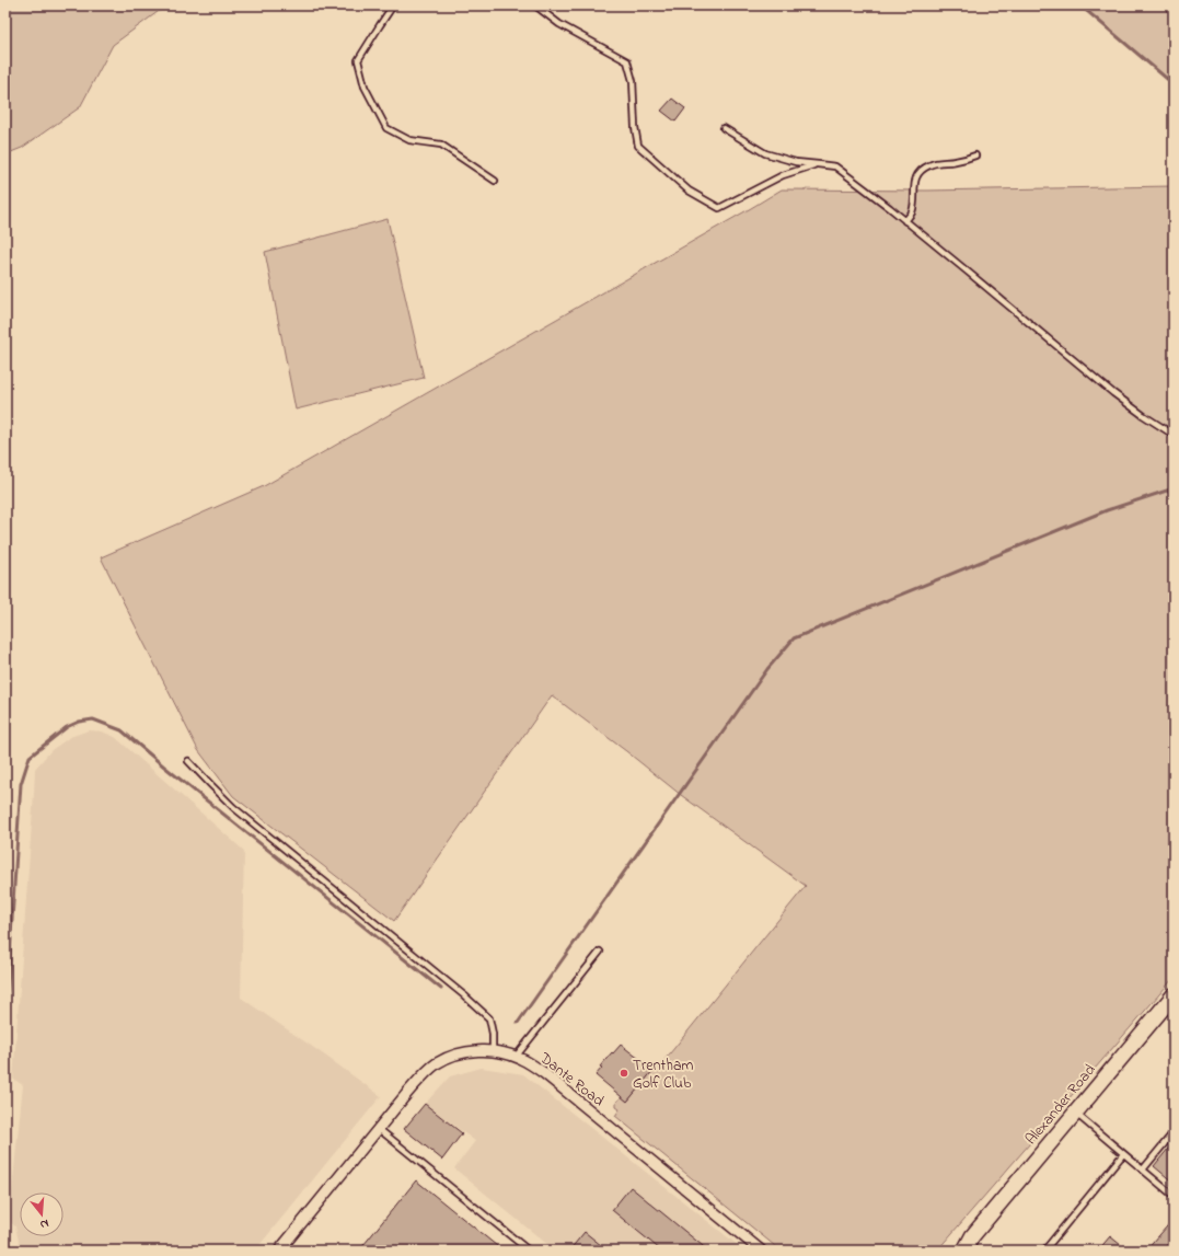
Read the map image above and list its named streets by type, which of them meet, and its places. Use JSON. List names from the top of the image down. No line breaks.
{"streets":{"street":["Dante Road","Alexander Road"]},"places":["Trentham Golf Club"],"north":"bottom"}
